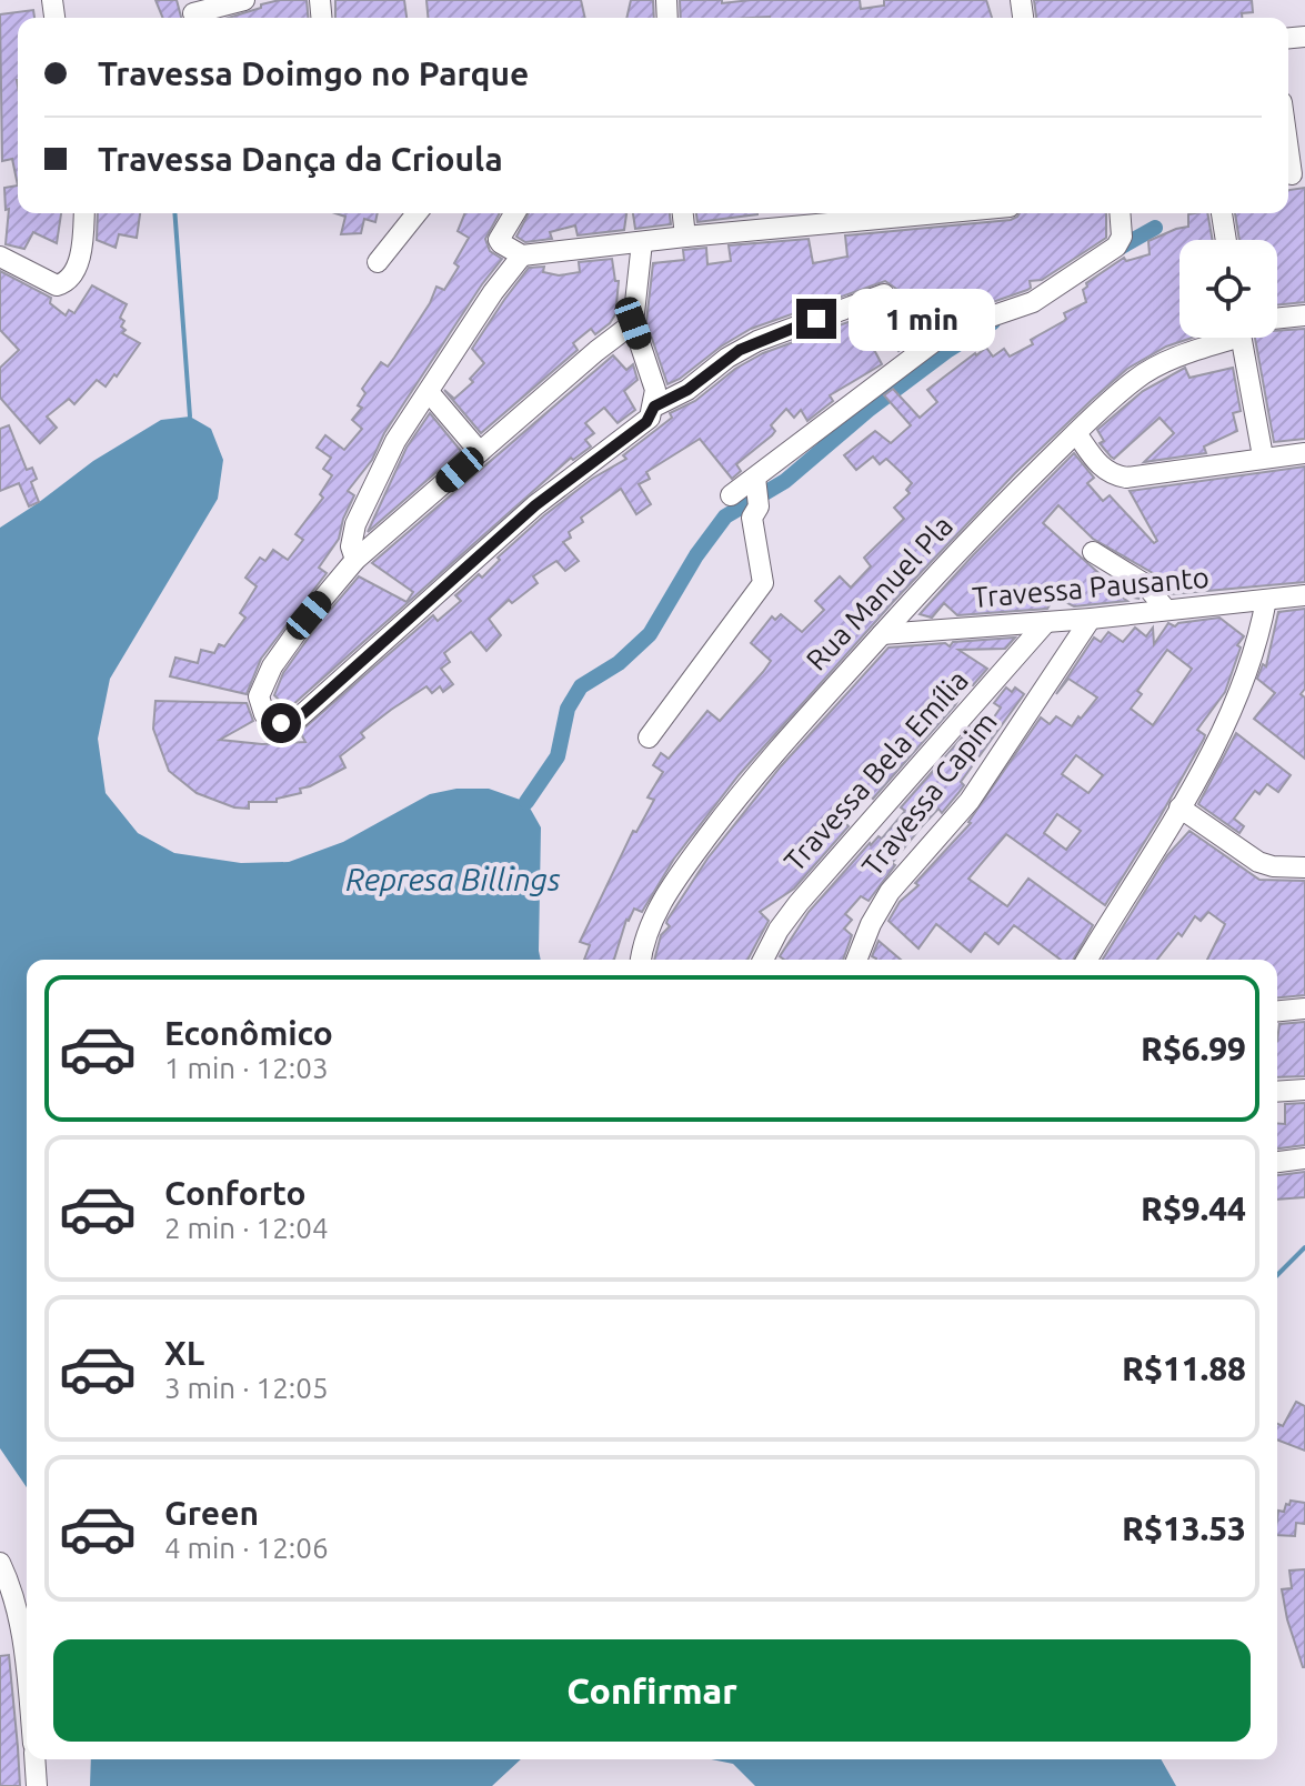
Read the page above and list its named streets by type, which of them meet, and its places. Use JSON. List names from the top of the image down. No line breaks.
{"streets":{"street":["Travessa Pausanto","Rua Manuel Pla","Travessa Bela Emília","Travessa Capim"]},"crossings":[["Travessa Pausanto","Rua Manuel Pla"],["Travessa Pausanto","Travessa Bela Emília"],["Travessa Pausanto","Travessa Capim"]],"water":["Represa Billings"],"page":{"banner":["Travessa Doimgo no Parque","Travessa Dança da Crioula"],"bubble":"1 min","list":[{"name":"Econômico","note":"1 min · 12:03","value":"R$6.99"},{"name":"Conforto","note":"2 min · 12:04","value":"R$9.44"},{"name":"XL","note":"3 min · 12:05","value":"R$11.88"},{"name":"Green","note":"4 min · 12:06","value":"R$13.53"}],"buttons":"Confirmar"}}
